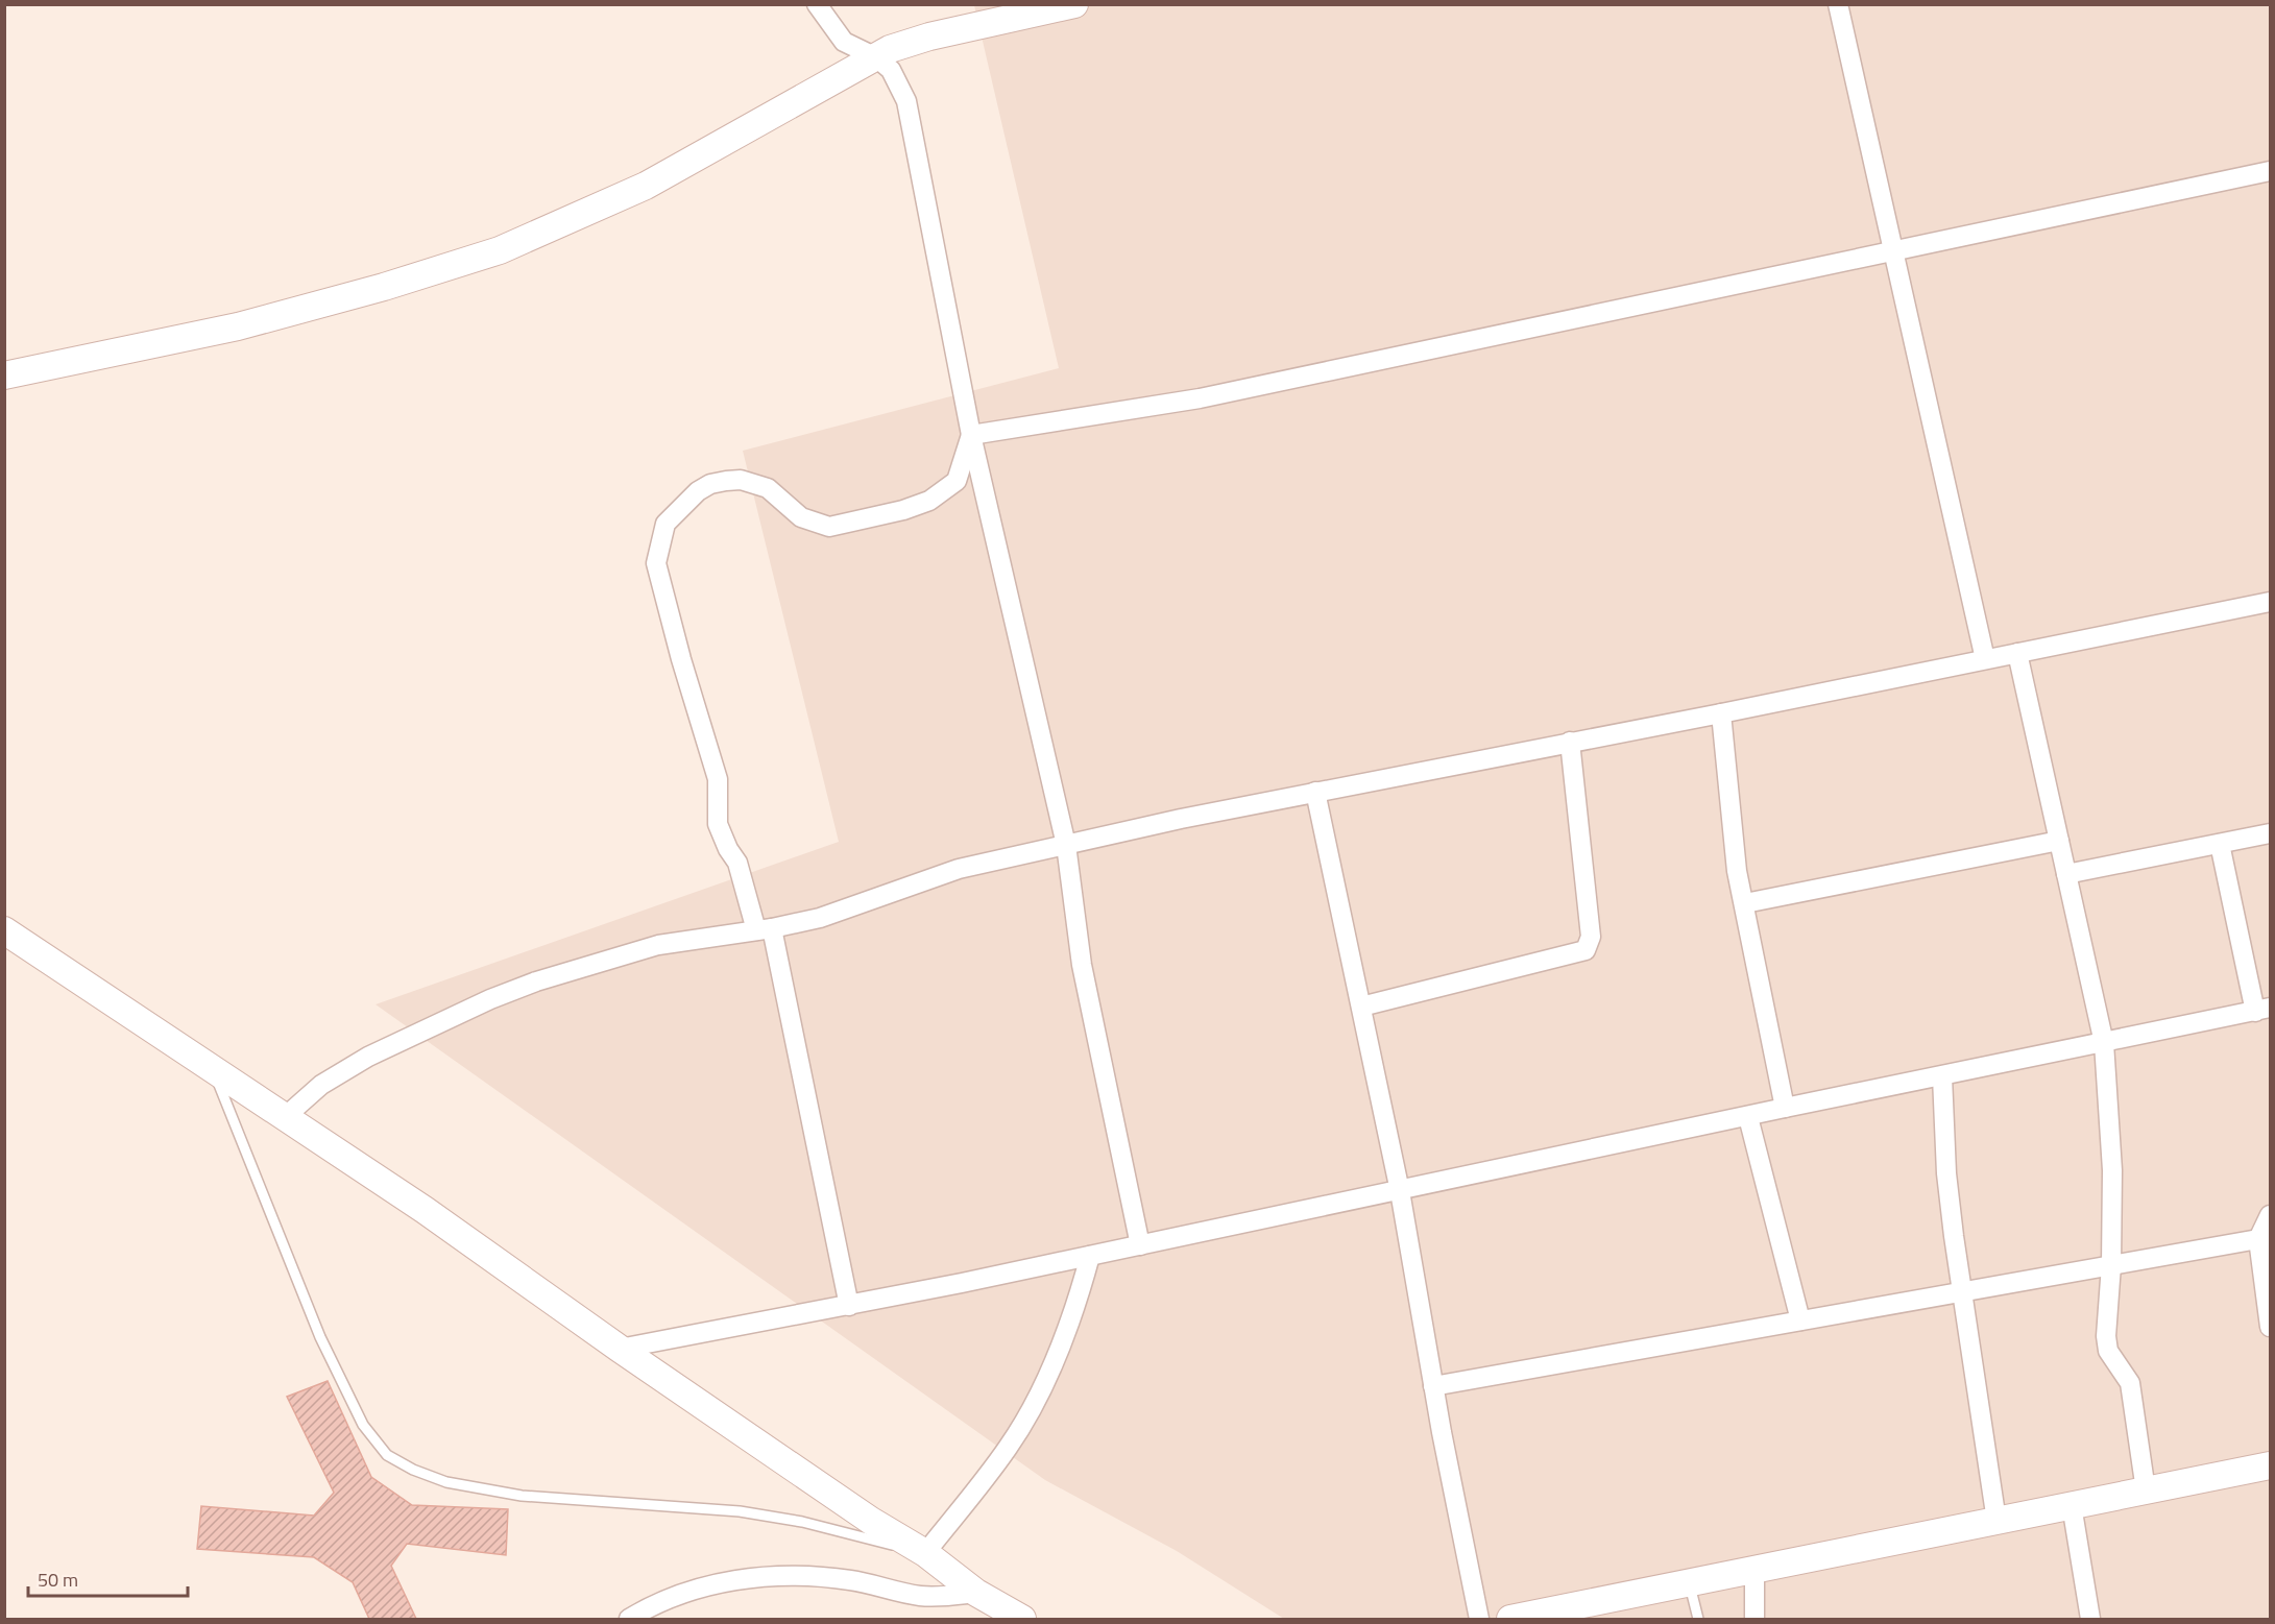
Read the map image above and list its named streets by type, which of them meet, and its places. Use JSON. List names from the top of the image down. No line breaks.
{"scale_bar":"50 m"}
